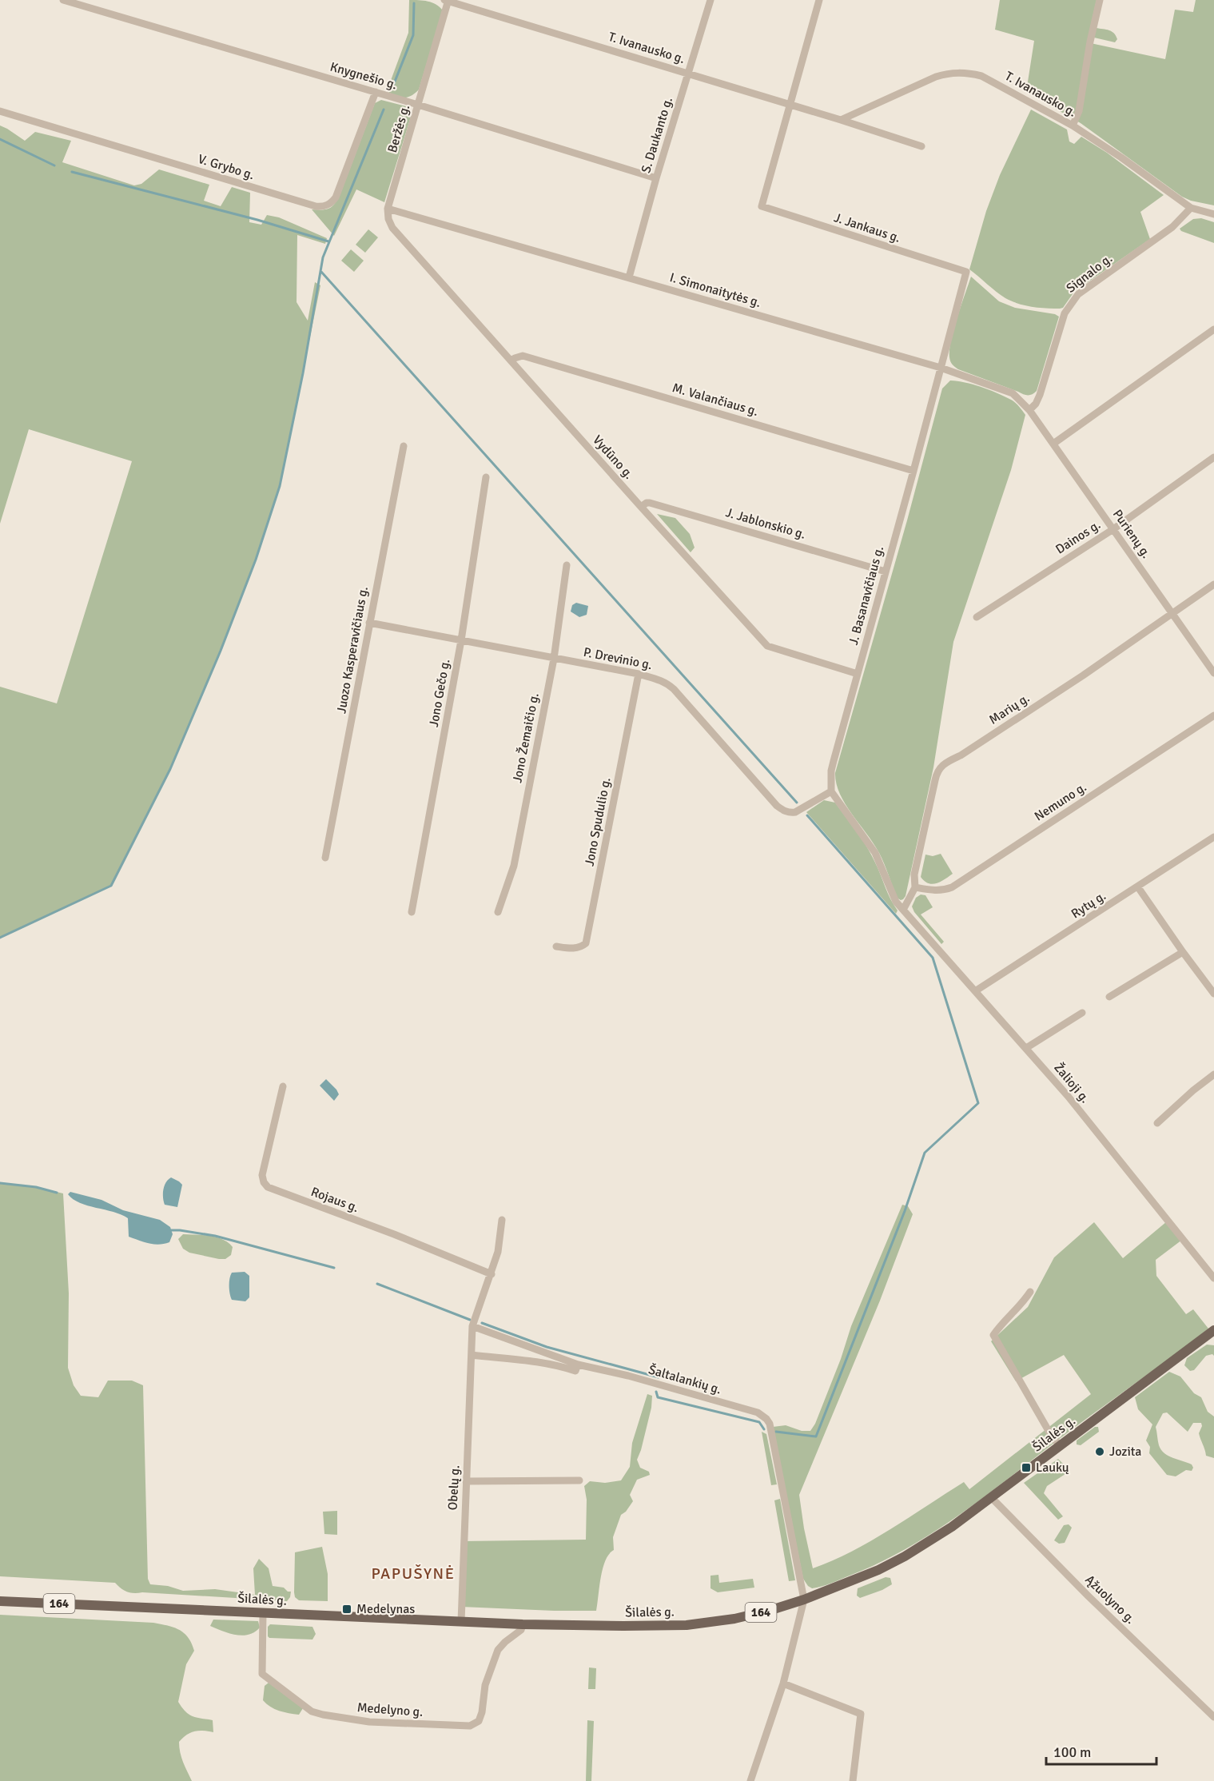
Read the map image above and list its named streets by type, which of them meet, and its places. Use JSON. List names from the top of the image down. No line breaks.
{"streets":{"main road":["Šilalės g.","164"],"street":["T. Ivanausko g.","Knygnešio g.","Beržės g.","S. Daukanto g.","V. Grybo g.","J. Jankaus g.","Signalo g.","I. Simonaitytės g.","M. Valančiaus g.","Vydūno g.","J. Jablonskio g.","Purienų g.","Dainos g.","J. Basanavičiaus g.","Juozo Kasperavičiaus g.","P. Drevinio g.","Jono Gečo g.","Marių g.","Jono Žemaičio g.","Nemuno g.","Jono Spudulio g.","Rytų g.","Žalioji g.","Rojaus g.","Šaltalankių g.","Obelų g.","Ąžuolyno g.","Medelyno g."]},"crossings":[["T. Ivanausko g.","Beržės g."],["T. Ivanausko g.","S. Daukanto g."],["T. Ivanausko g.","J. Jankaus g."],["T. Ivanausko g.","Signalo g."],["Knygnešio g.","Beržės g."],["Knygnešio g.","S. Daukanto g."],["Knygnešio g.","V. Grybo g."],["Beržės g.","I. Simonaitytės g."],["Beržės g.","Vydūno g."],["S. Daukanto g.","I. Simonaitytės g."],["J. Jankaus g.","J. Basanavičiaus g."],["Signalo g.","I. Simonaitytės g."],["Signalo g.","Purienų g."],["I. Simonaitytės g.","Vydūno g."],["I. Simonaitytės g.","Purienų g."],["I. Simonaitytės g.","J. Basanavičiaus g."],["M. Valančiaus g.","Vydūno g."],["M. Valančiaus g.","J. Basanavičiaus g."],["Vydūno g.","J. Jablonskio g."],["Vydūno g.","J. Basanavičiaus g."],["J. Jablonskio g.","J. Basanavičiaus g."],["Purienų g.","Dainos g."],["Purienų g.","Marių g."],["J. Basanavičiaus g.","P. Drevinio g."],["Juozo Kasperavičiaus g.","P. Drevinio g."],["P. Drevinio g.","Jono Gečo g."],["P. Drevinio g.","Jono Žemaičio g."],["P. Drevinio g.","Jono Spudulio g."],["Marių g.","Nemuno g."],["Marių g.","Žalioji g."],["Rytų g.","Žalioji g."],["Šaltalankių g.","Šilalės g."],["Šaltalankių g.","Obelų g."],["Šilalės g.","Obelų g."],["Šilalės g.","Ąžuolyno g."],["Šilalės g.","Medelyno g."]],"districts":["PAPUŠYNĖ"],"places":{"other":["Jozita"],"transit":["Laukų","Medelynas"]},"scale_bar":"100 m"}
